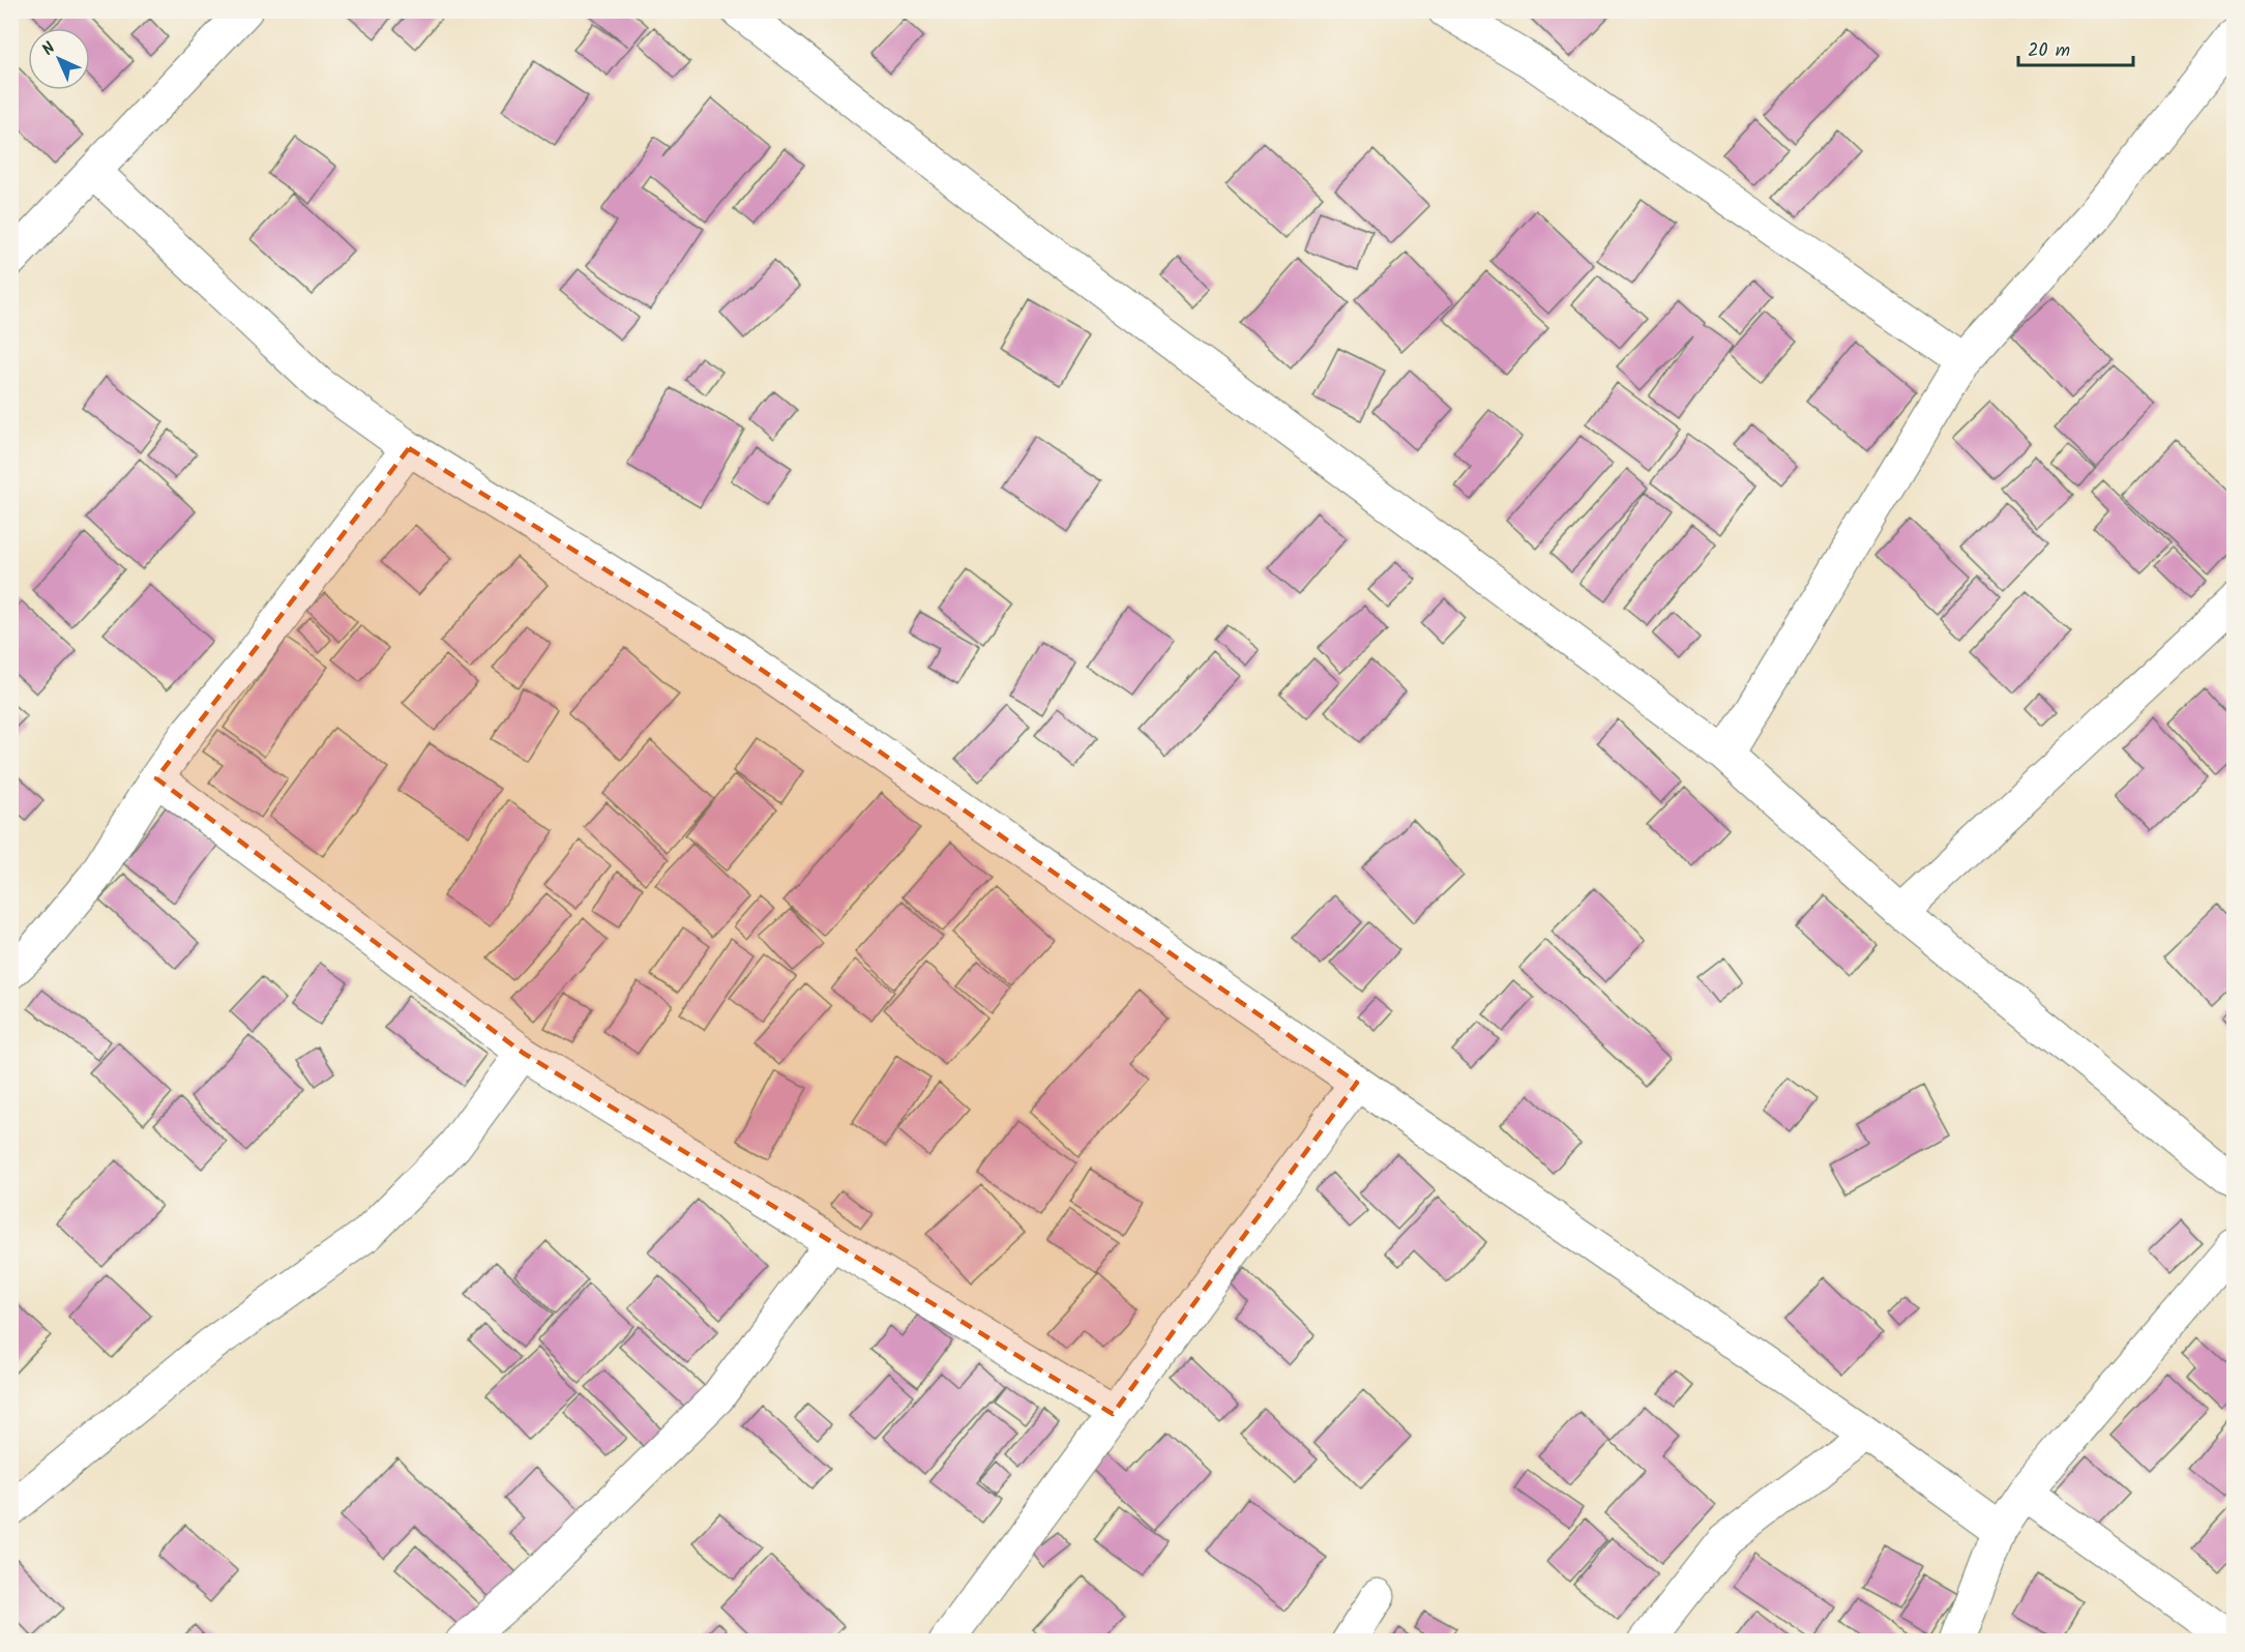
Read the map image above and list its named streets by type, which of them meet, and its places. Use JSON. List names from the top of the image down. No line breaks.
{"scale_bar":"20 m","north":"top left"}
